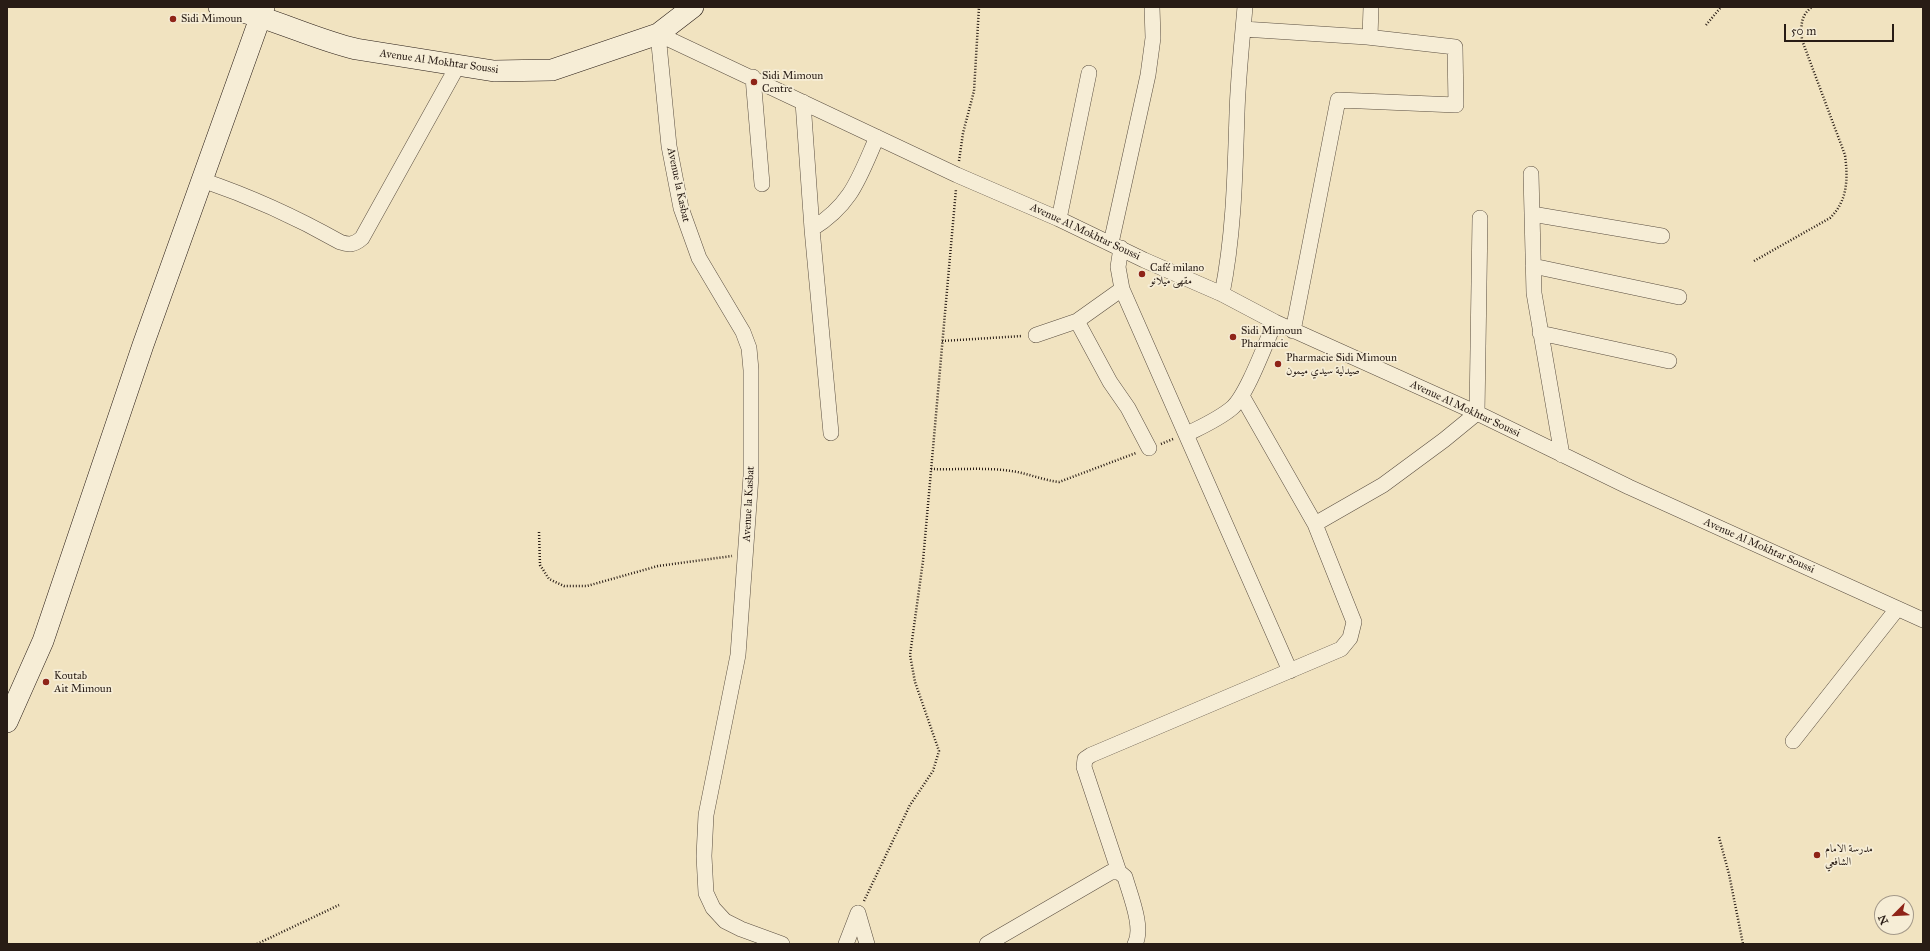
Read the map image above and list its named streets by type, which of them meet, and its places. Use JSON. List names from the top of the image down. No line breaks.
{"streets":{"street":["Avenue Al Mokhtar Soussi","Avenue la Kasbat"]},"crossings":[["Avenue Al Mokhtar Soussi","Avenue la Kasbat"]],"places":["Sidi Mimoun","Sidi Mimoun Centre","Café milano مقهى ميلانو","Sidi Mimoun Pharmacie","Pharmacie Sidi Mimoun صيدلية سيدي ميمون","Koutab Ait Mimoun","مدرسة الامام الشافعي"],"scale_bar":"50 m","north":"bottom left"}
